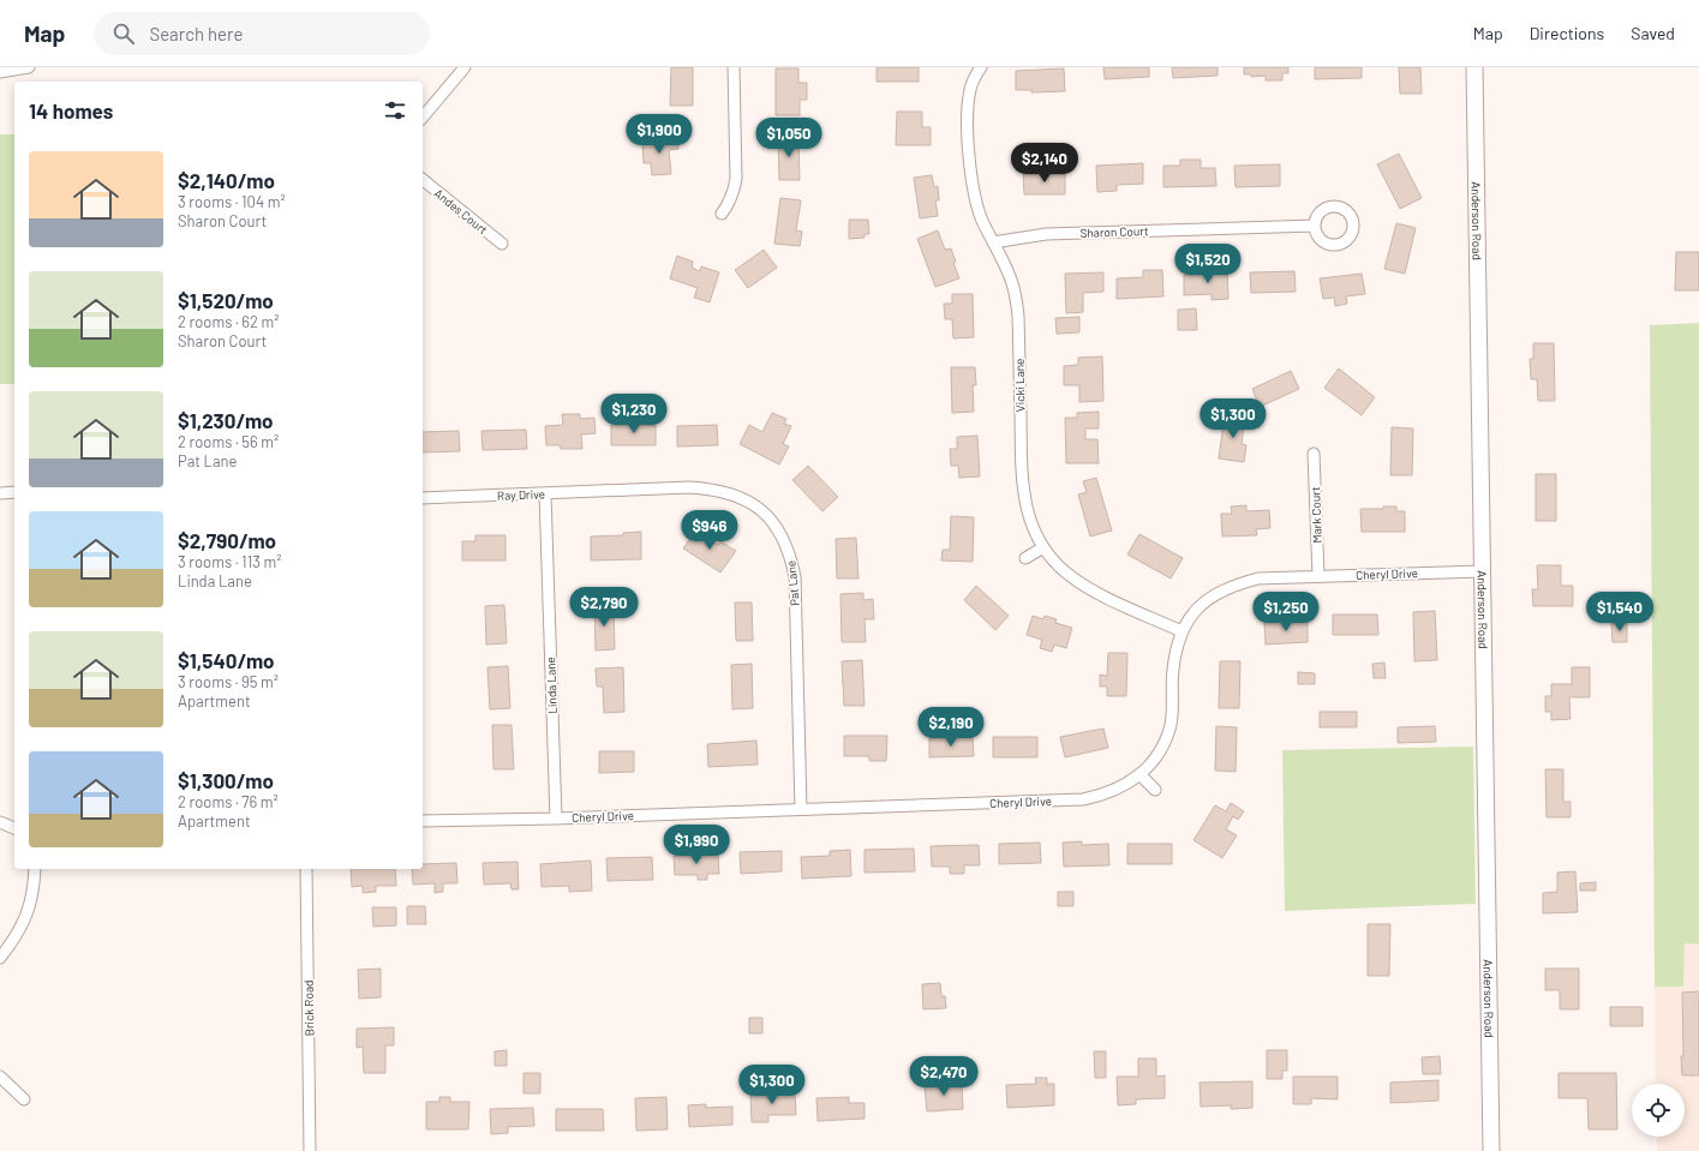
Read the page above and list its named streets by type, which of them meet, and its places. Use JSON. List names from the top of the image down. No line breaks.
{"streets":{"street":["Andes Court","Anderson Road","Sharon Court","Vicki Lane","Ray Drive","Mark Court","Cheryl Drive","Pat Lane","Linda Lane","Brick Road"]},"crossings":[["Anderson Road","Cheryl Drive"],["Sharon Court","Vicki Lane"],["Vicki Lane","Cheryl Drive"],["Ray Drive","Pat Lane"],["Ray Drive","Linda Lane"],["Mark Court","Cheryl Drive"],["Cheryl Drive","Pat Lane"],["Cheryl Drive","Linda Lane"]],"page":{"header":"Map","search":"Search here","nav":["Map","Directions","Saved"],"heading":"14 homes","price":["$1,900","$1,050","$2,140","$1,520","$1,230","$1,300","$946","$2,790","$1,250","$1,540","$2,190","$1,990","$2,470","$1,300"],"list":[{"name":"$2,140/mo","note":"3 rooms · 104 m² · Sharon Court"},{"name":"$1,520/mo","note":"2 rooms · 62 m² · Sharon Court"},{"name":"$1,230/mo","note":"2 rooms · 56 m² · Pat Lane"},{"name":"$2,790/mo","note":"3 rooms · 113 m² · Linda Lane"},{"name":"$1,540/mo","note":"3 rooms · 95 m² · Apartment"},{"name":"$1,300/mo","note":"2 rooms · 76 m² · Apartment"}]}}
